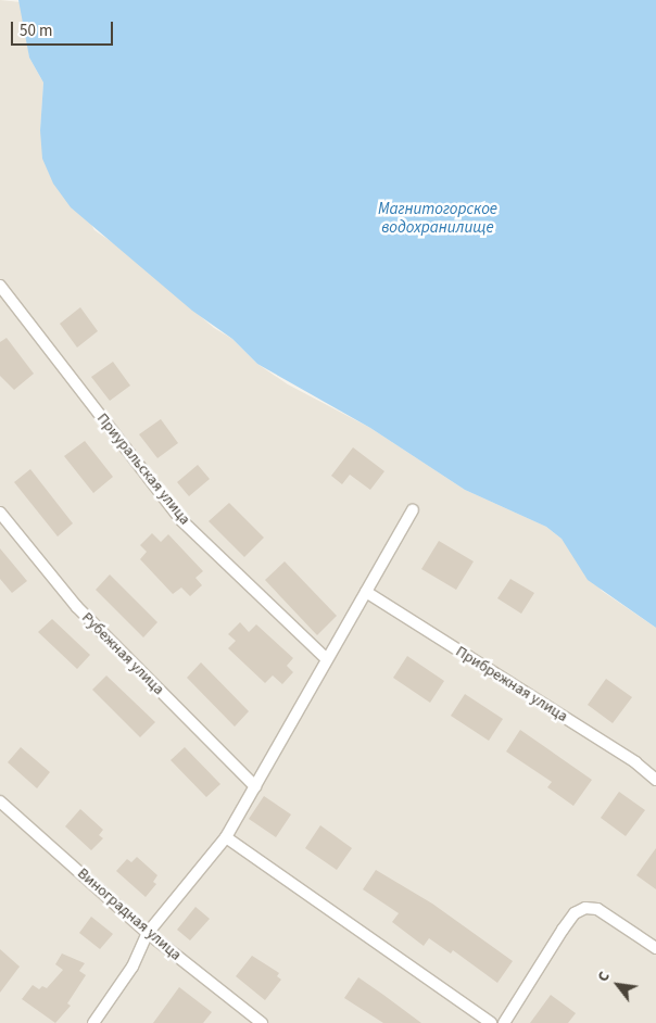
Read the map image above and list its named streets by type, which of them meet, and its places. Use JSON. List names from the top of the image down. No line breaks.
{"streets":{"street":["Приуральская улица","Рубежная улица","Прибрежная улица","Виноградная улица"]},"water":["Магнитогорское водохранилище"],"scale_bar":"50 m","north":"top left"}
